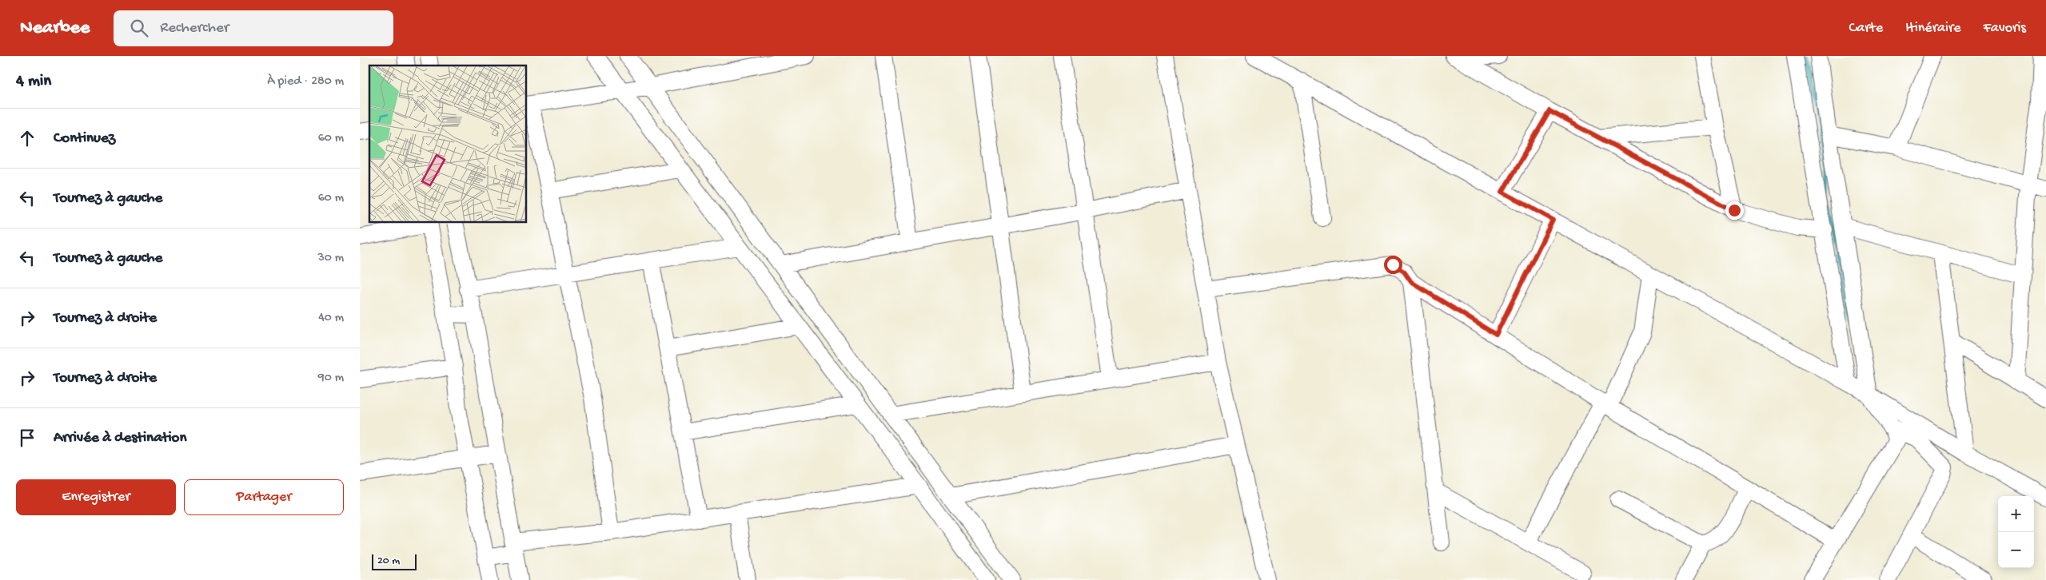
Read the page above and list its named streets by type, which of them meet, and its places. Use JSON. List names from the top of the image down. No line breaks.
{"scale_bar":"20 m","page":{"header":"Nearbee","search":"Rechercher","nav":["Carte","Itinéraire","Favoris"],"heading":["4 min","À pied · 280 m"],"list":[["Continuez","60 m"],["Tournez à gauche","60 m"],["Tournez à gauche","30 m"],["Tournez à droite","40 m"],["Tournez à droite","90 m"],"Arrivée à destination"],"buttons":["Enregistrer","Partager"],"map_buttons":["+","−"],"scale":"20 m"}}
